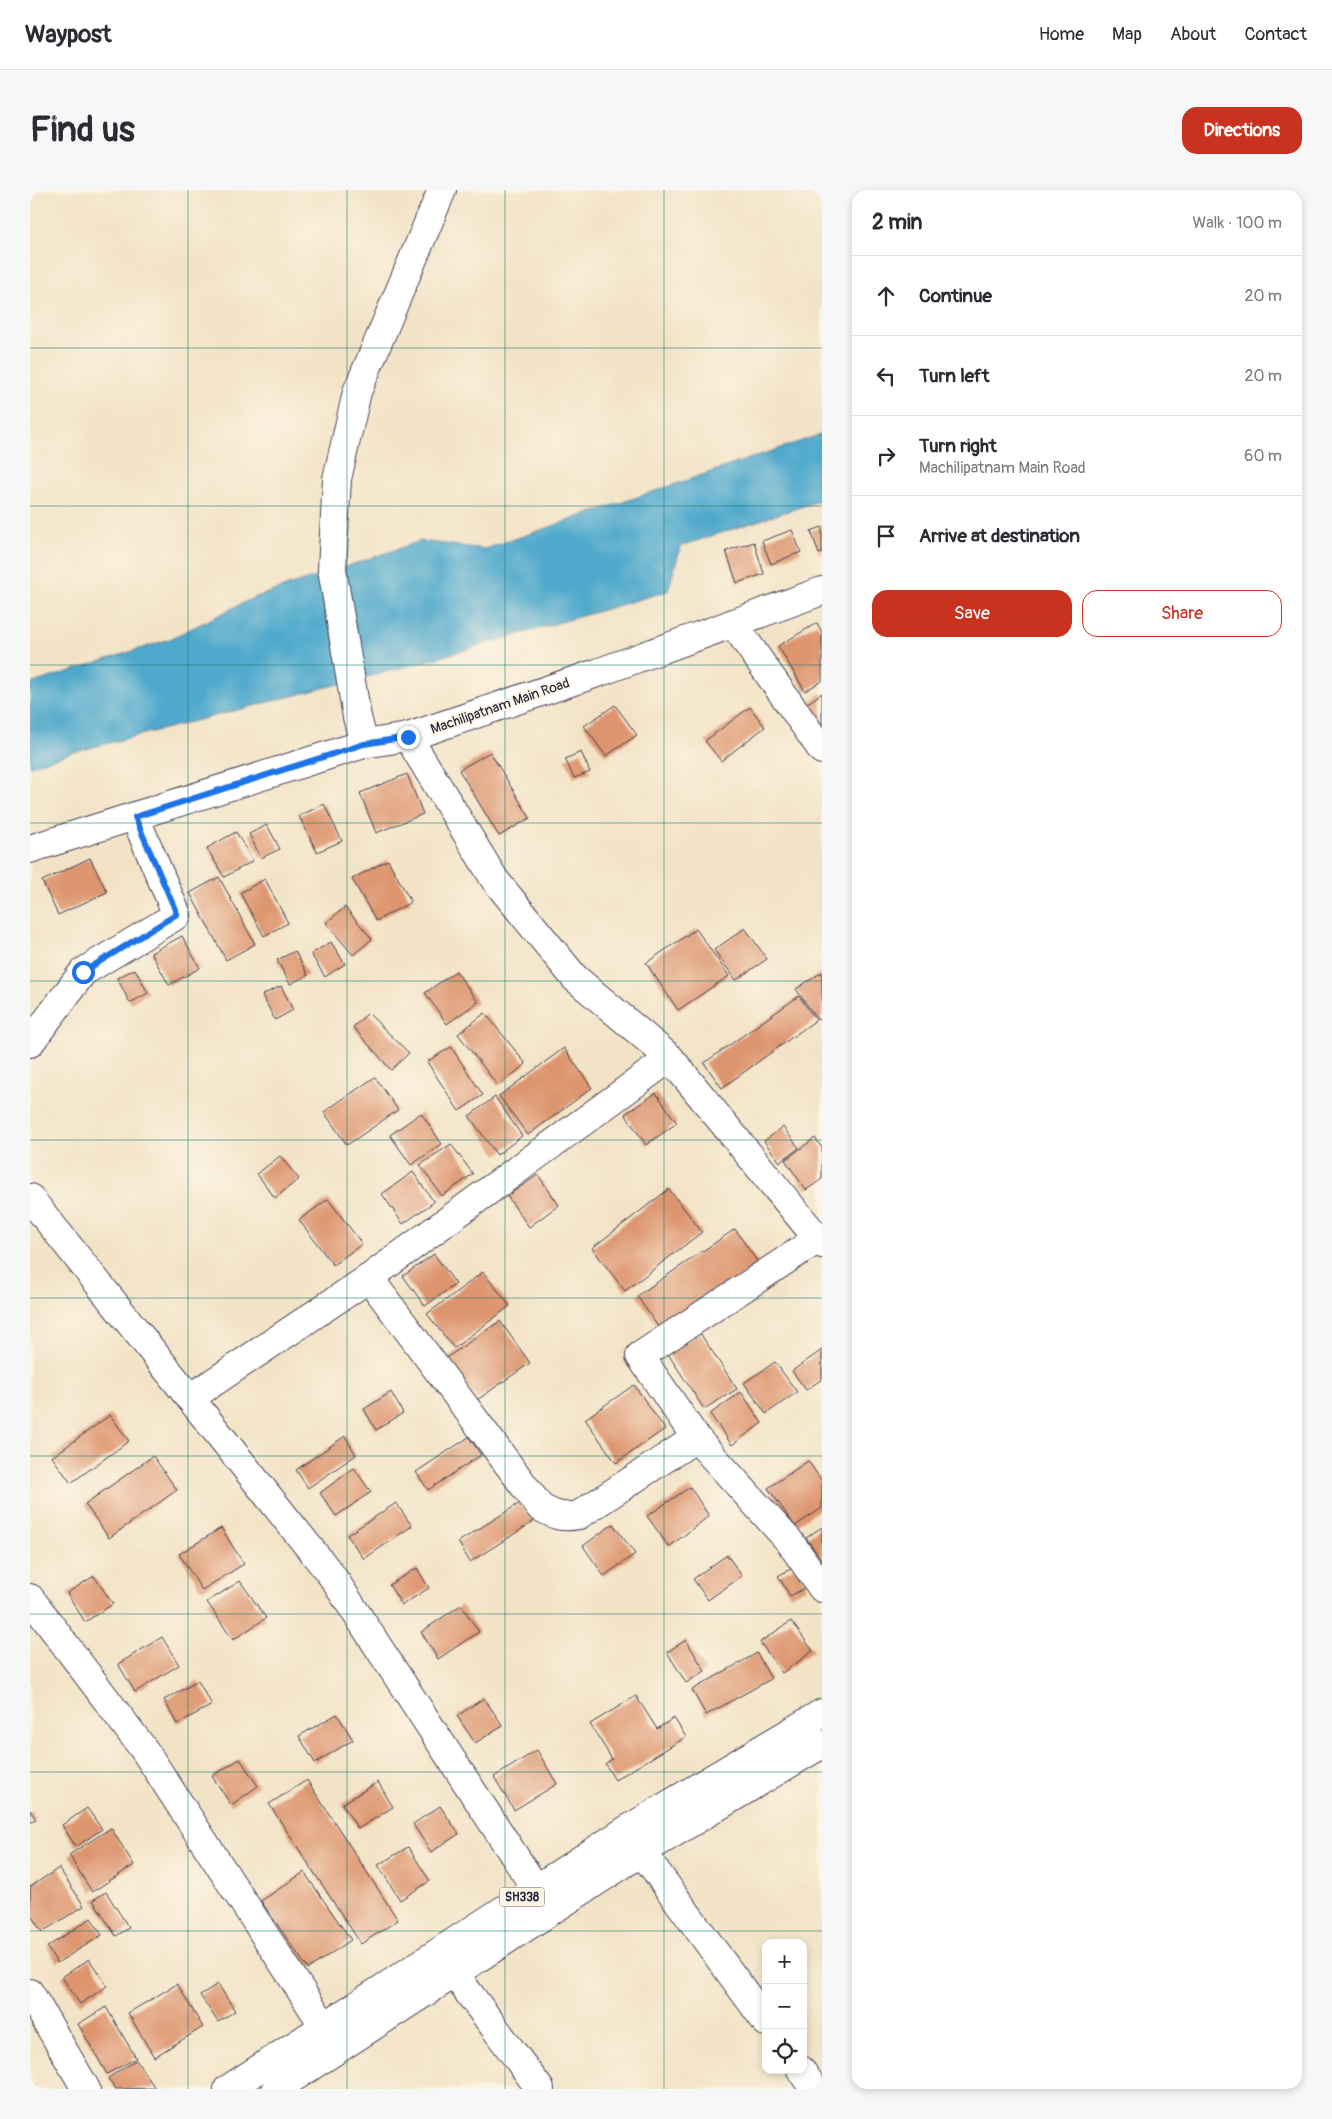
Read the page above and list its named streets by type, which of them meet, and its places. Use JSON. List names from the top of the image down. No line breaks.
{"streets":{"street":["Machilipatnam Main Road","SH338"]},"page":{"header":"Waypost","nav":["Home","Map","About","Contact"],"buttons":["Directions",["Save","Share"]],"title":"Find us","heading":["2 min","Walk · 100 m"],"list":[["Continue","20 m"],["Turn left","20 m"],["Turn right","Machilipatnam Main Road","60 m"],"Arrive at destination"],"map_buttons":["+","−"]}}
